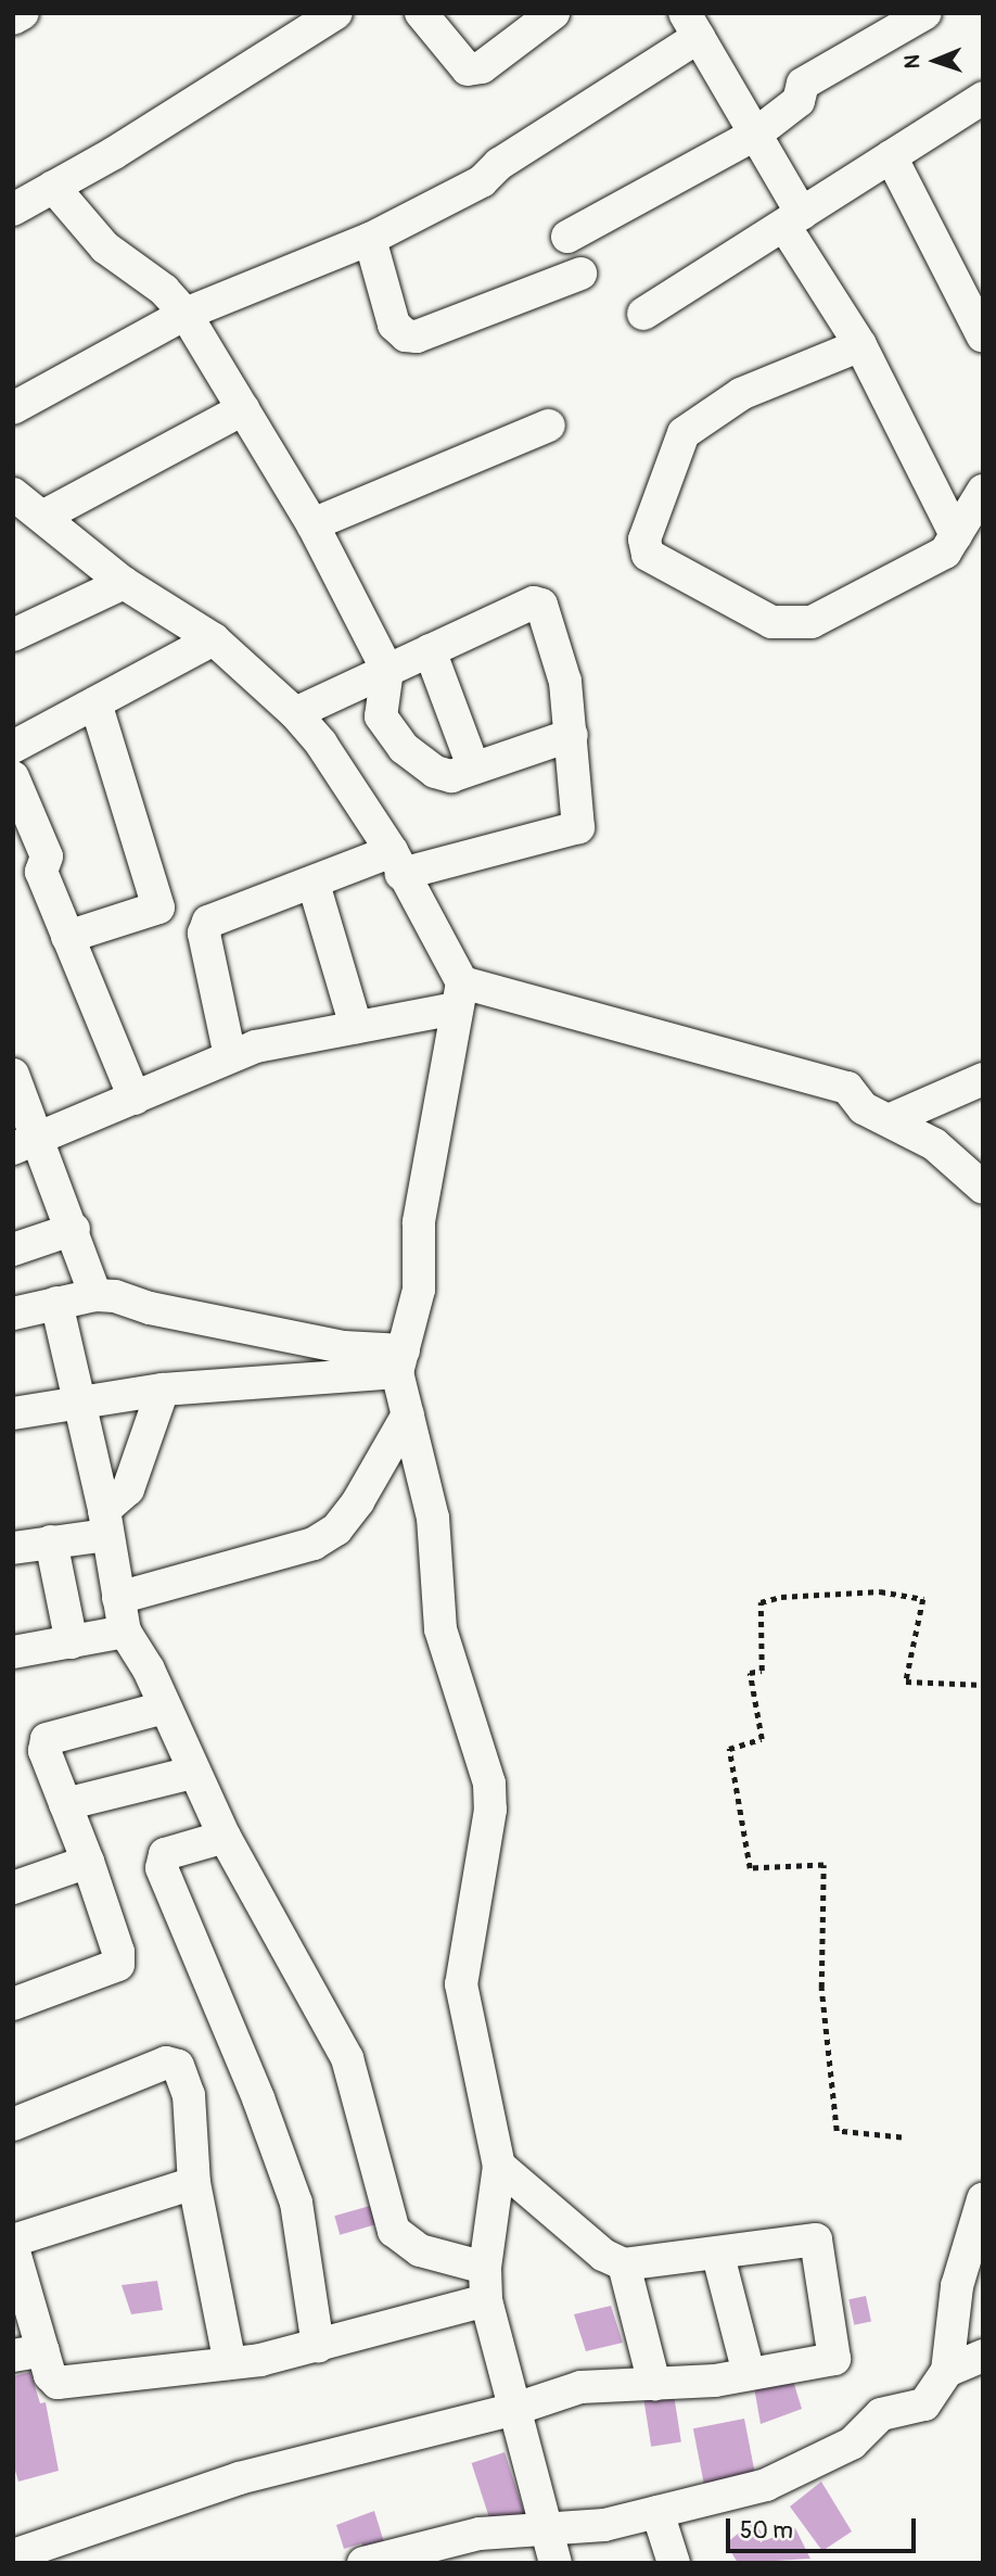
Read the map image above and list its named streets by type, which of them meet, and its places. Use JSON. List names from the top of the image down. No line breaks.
{"scale_bar":"50 m","north":"left"}
